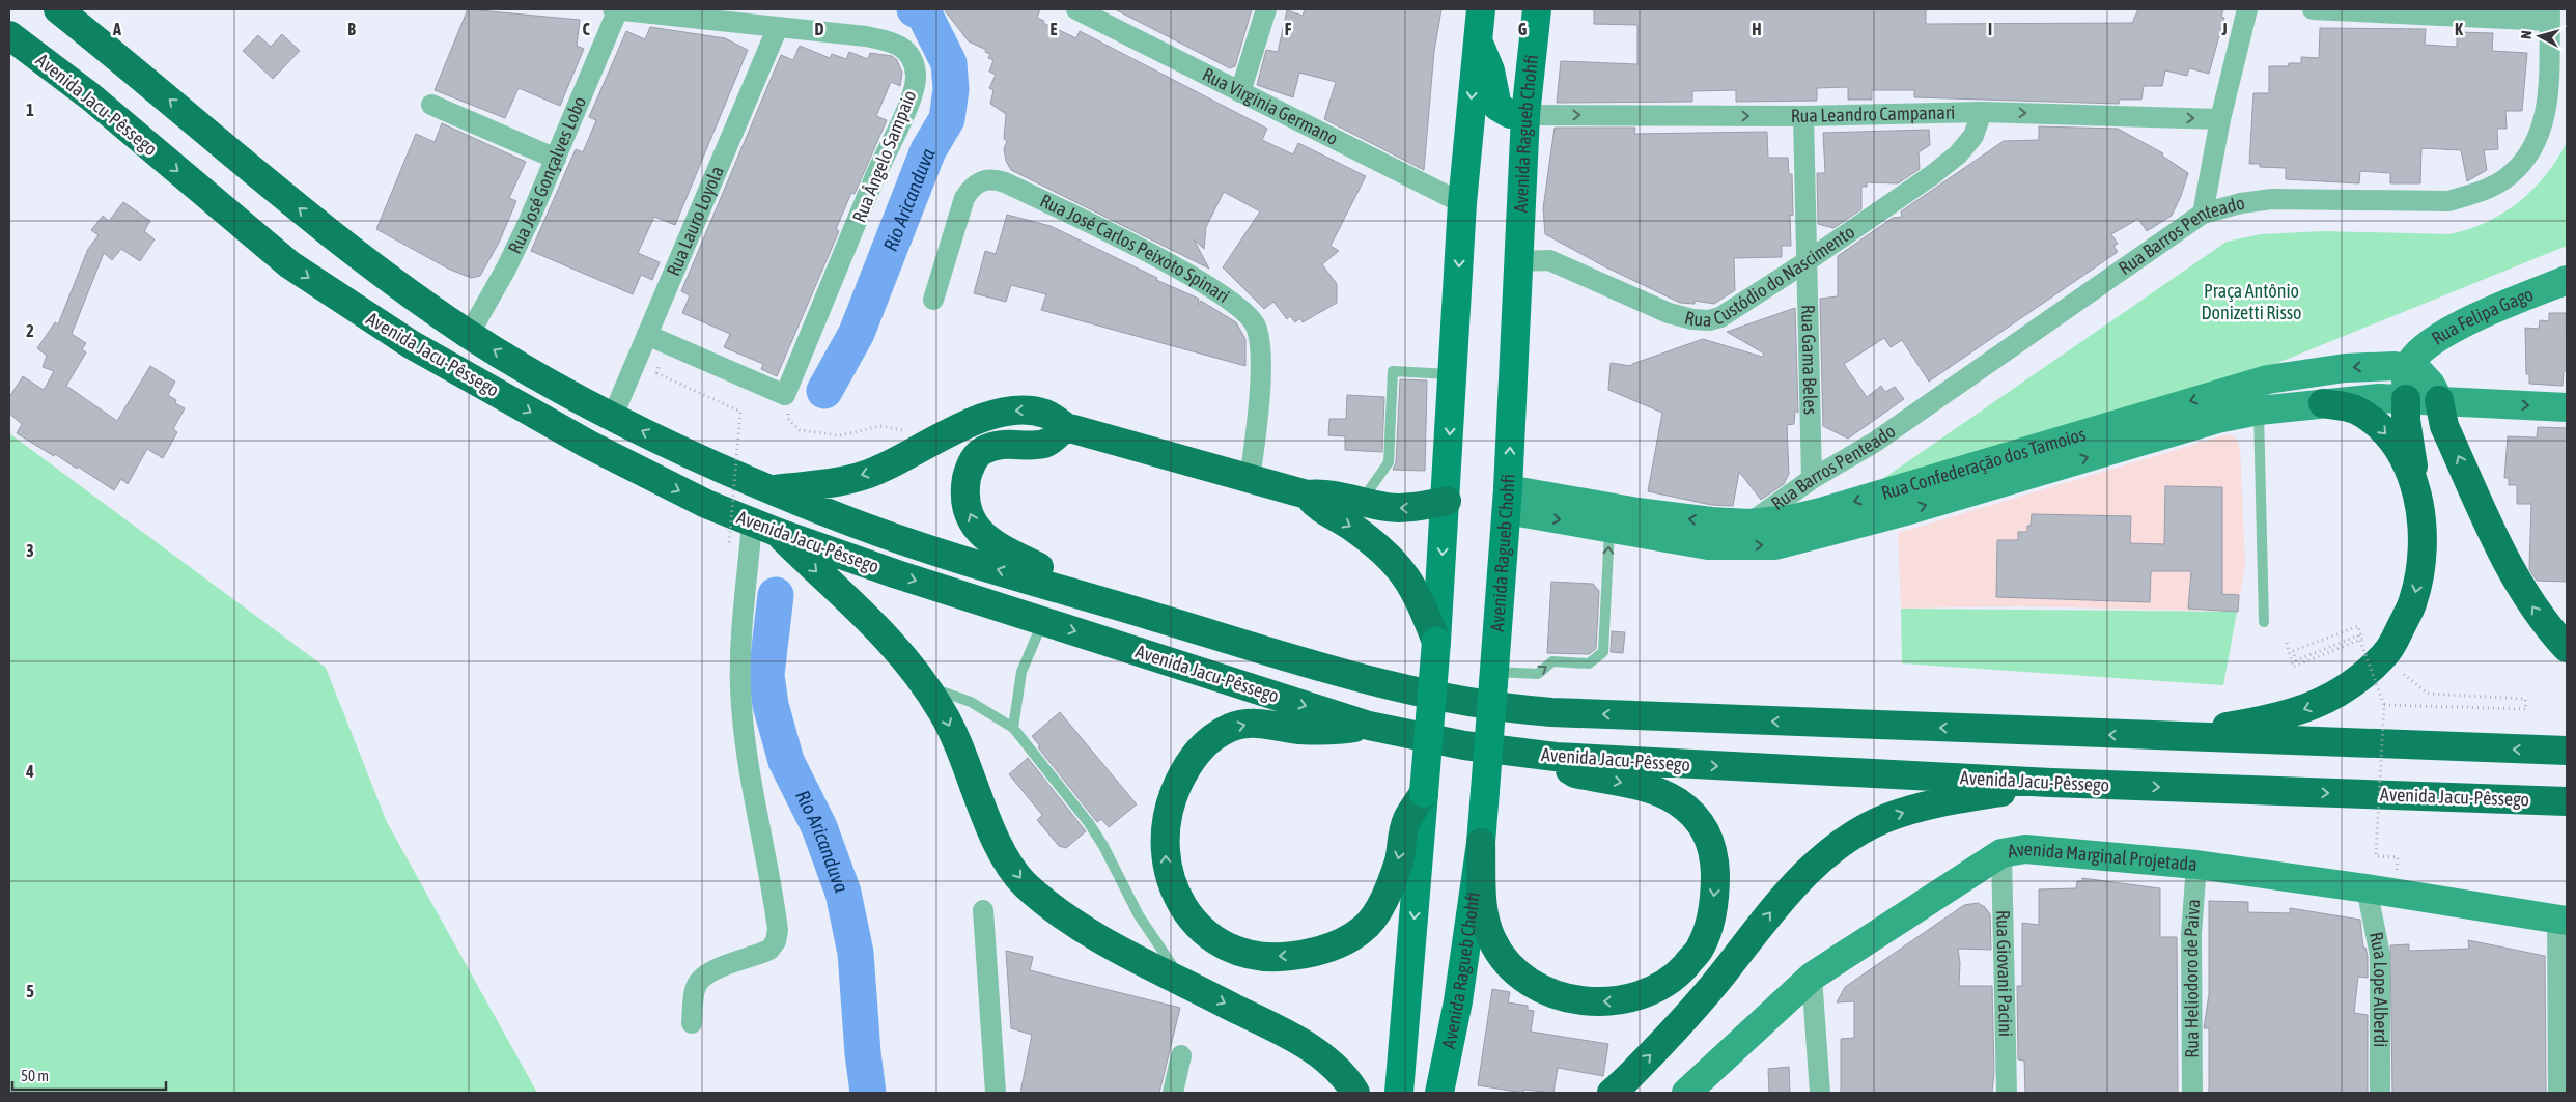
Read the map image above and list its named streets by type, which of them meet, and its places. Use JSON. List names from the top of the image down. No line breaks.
{"streets":{"highway":["Avenida Jacu-Pêssego"],"main road":["Avenida Ragueb Chohfi","Rua Felipa Gago","Rua Confederação dos Tamoios","Avenida Marginal Projetada"],"street":["Rua Virginia Germano","Rua Leandro Campanari","Rua Ângelo Sampaio","Rua José Gonçalves Lobo","Rua Lauro Loyola","Rua Barros Penteado","Rua José Carlos Peixoto Spinari","Rua Custódio do Nascimento","Rua Gama Beles","Rua Giovani Pacini","Rua Heliodoro de Paiva","Rua Lope Alberdi"]},"crossings":[["Avenida Jacu-Pêssego","Rua José Gonçalves Lobo"],["Avenida Jacu-Pêssego","Rua Lauro Loyola"],["Rua Leandro Campanari","Avenida Ragueb Chohfi"],["Rua Leandro Campanari","Rua Custódio do Nascimento"],["Rua Leandro Campanari","Rua Gama Beles"],["Avenida Ragueb Chohfi","Rua Custódio do Nascimento"],["Avenida Ragueb Chohfi","Rua Confederação dos Tamoios"],["Rua Ângelo Sampaio","Rua José Gonçalves Lobo"],["Rua Ângelo Sampaio","Rua Lauro Loyola"],["Rua Barros Penteado","Rua Gama Beles"],["Rua Barros Penteado","Rua Confederação dos Tamoios"],["Rua Custódio do Nascimento","Rua Gama Beles"],["Rua Felipa Gago","Rua Confederação dos Tamoios"],["Avenida Marginal Projetada","Rua Giovani Pacini"],["Avenida Marginal Projetada","Rua Heliodoro de Paiva"],["Avenida Marginal Projetada","Rua Lope Alberdi"]],"one_way":["Rua Leandro Campanari"],"water":["Rio Aricanduva"],"parks":["Praça Antônio Donizetti Risso"],"scale_bar":"50 m","north":"left","grid":{"columns":["A","B","C","D","E","F","G","H","I","J","K"],"rows":["1","2","3","4","5"]}}
